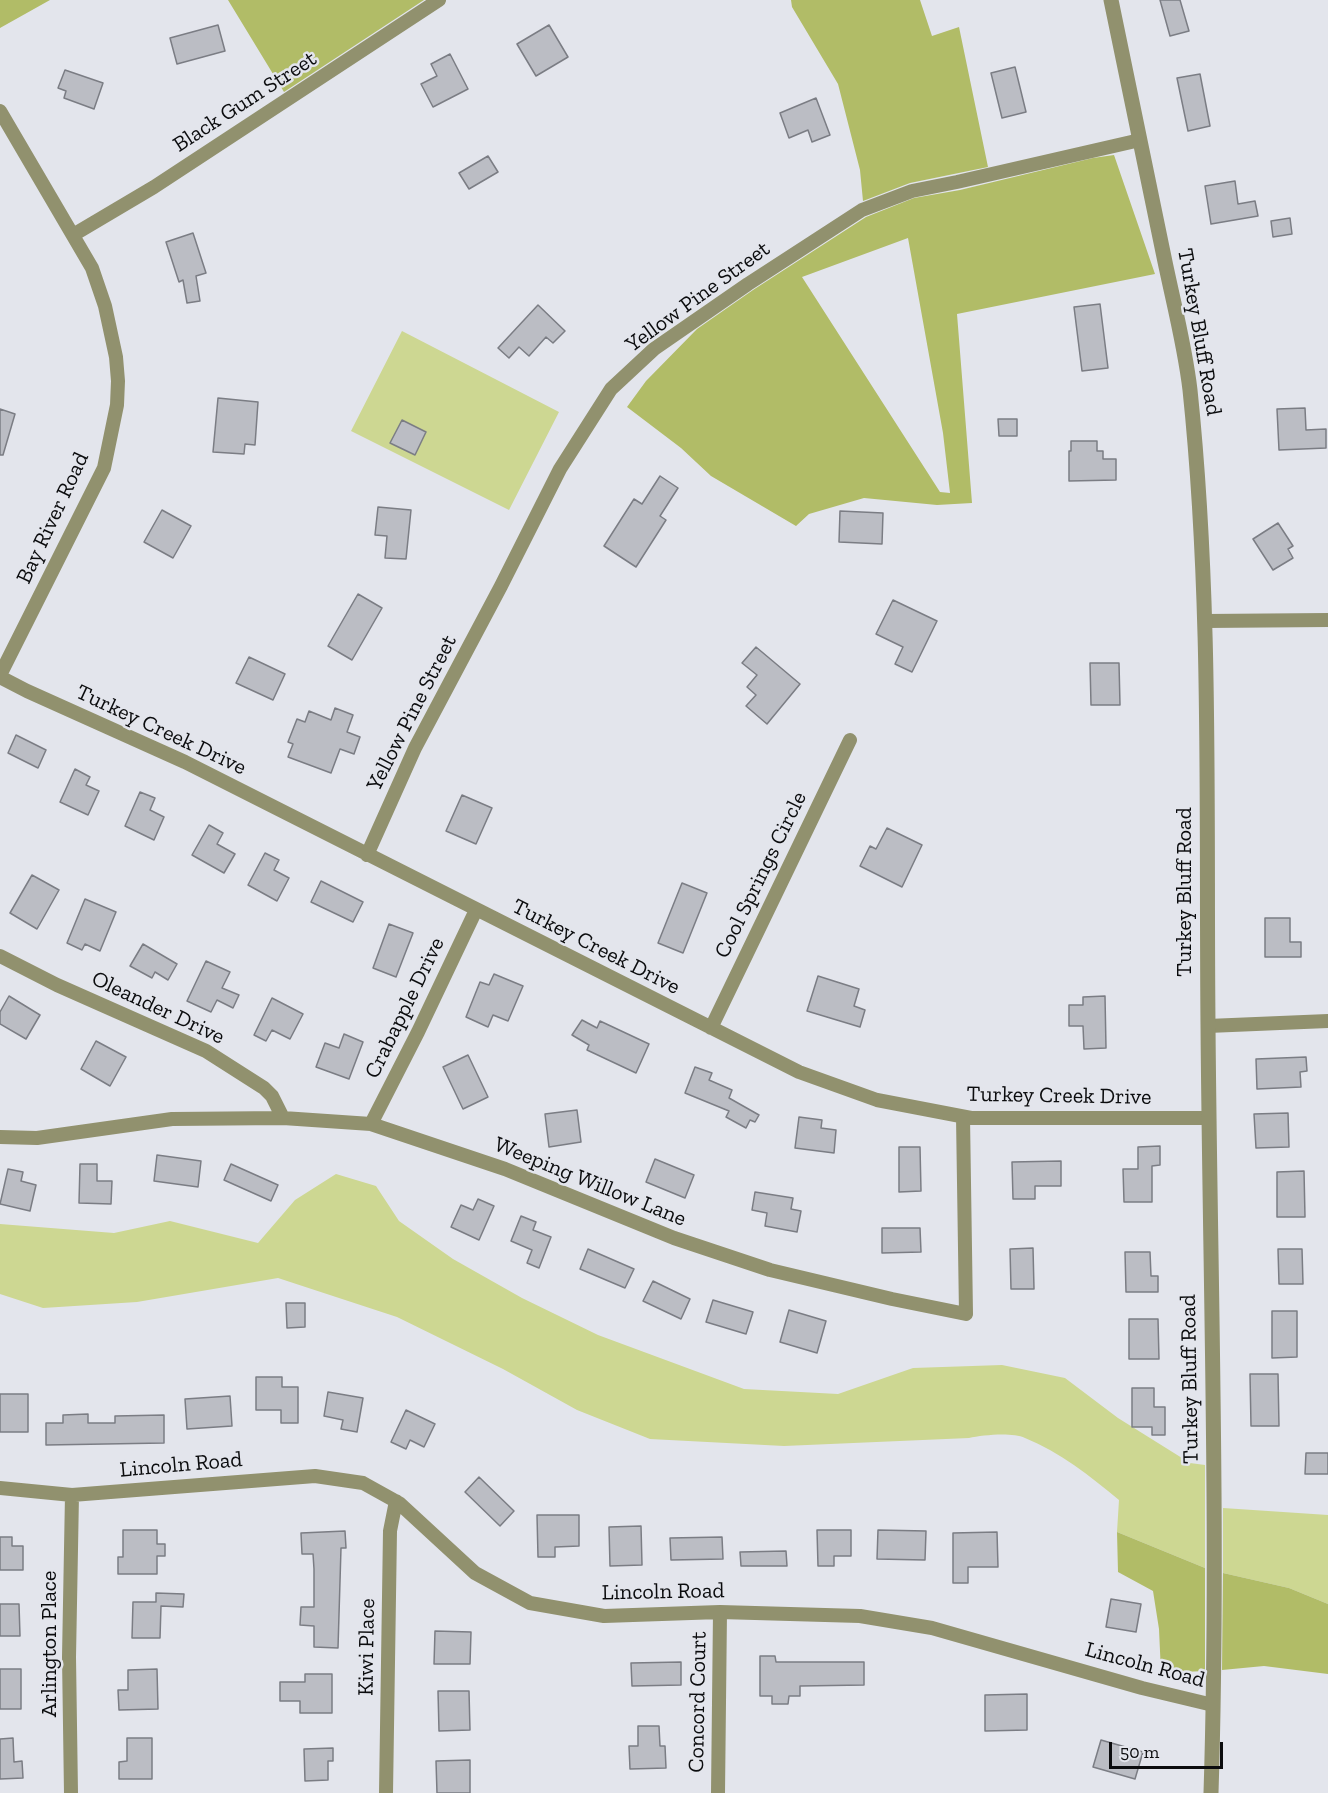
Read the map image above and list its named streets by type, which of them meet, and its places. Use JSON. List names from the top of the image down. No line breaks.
{"streets":{"street":["Black Gum Street","Yellow Pine Street","Turkey Bluff Road","Bay River Road","Turkey Creek Drive","Cool Springs Circle","Oleander Drive","Crabapple Drive","Weeping Willow Lane","Lincoln Road","Arlington Place","Kiwi Place","Concord Court"]},"crossings":[["Black Gum Street","Bay River Road"],["Yellow Pine Street","Turkey Bluff Road"],["Yellow Pine Street","Turkey Creek Drive"],["Turkey Bluff Road","Turkey Creek Drive"],["Turkey Bluff Road","Lincoln Road"],["Bay River Road","Turkey Creek Drive"],["Turkey Creek Drive","Cool Springs Circle"],["Turkey Creek Drive","Crabapple Drive"],["Turkey Creek Drive","Weeping Willow Lane"],["Oleander Drive","Weeping Willow Lane"],["Crabapple Drive","Weeping Willow Lane"],["Lincoln Road","Arlington Place"],["Lincoln Road","Kiwi Place"],["Lincoln Road","Concord Court"]],"scale_bar":"50 m"}
